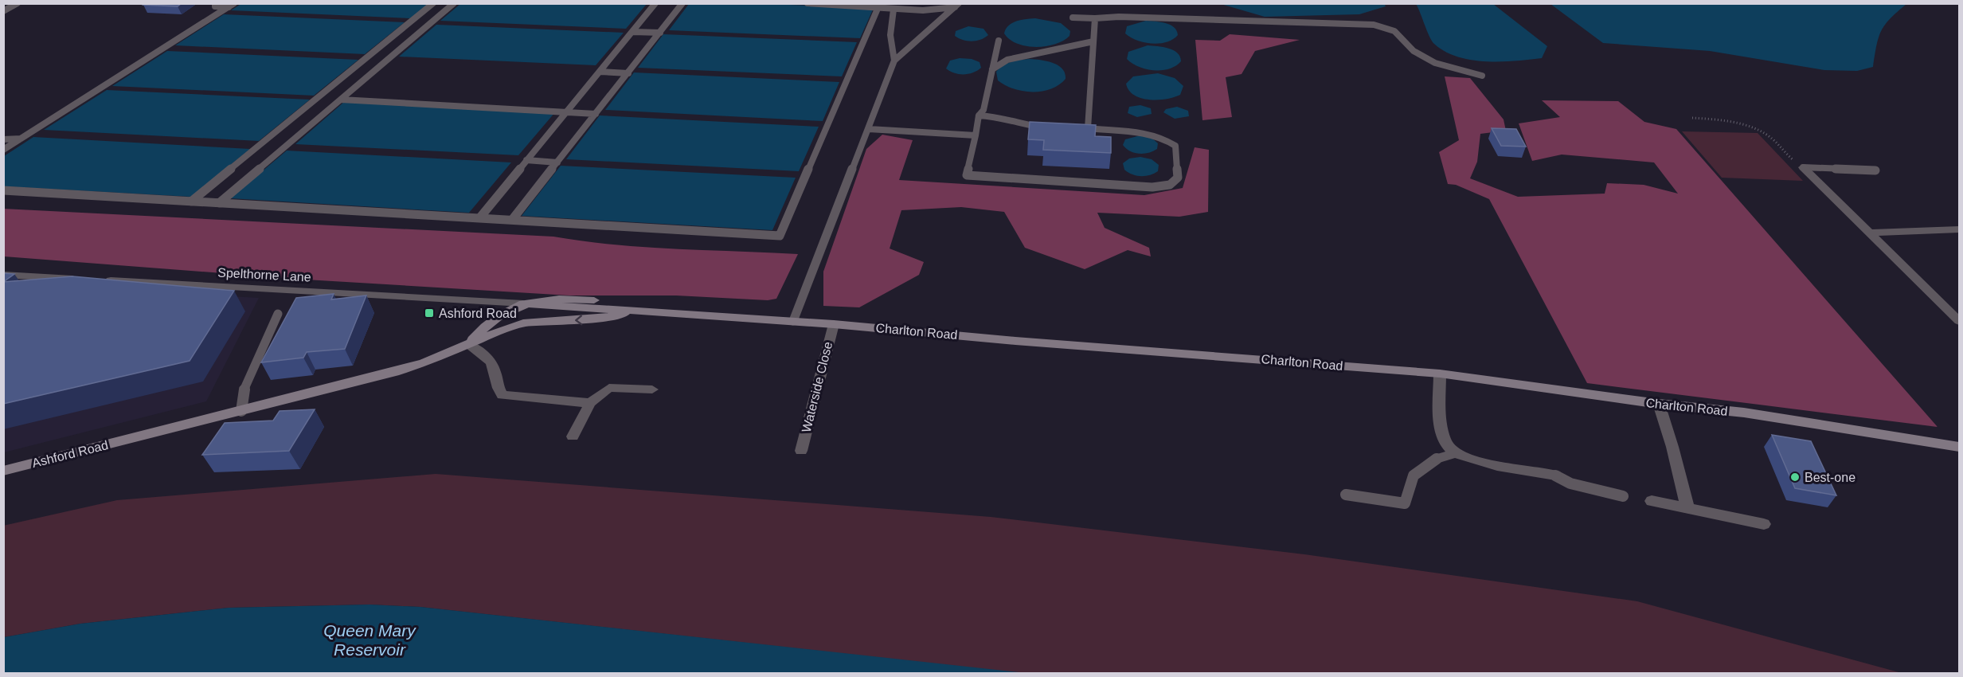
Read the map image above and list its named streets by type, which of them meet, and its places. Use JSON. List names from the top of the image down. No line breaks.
{"streets":{"street":["Spelthorne Lane","Charlton Road","Waterside Close","Ashford Road"]},"crossings":[["Spelthorne Lane","Charlton Road"],["Spelthorne Lane","Ashford Road"],["Charlton Road","Waterside Close"],["Charlton Road","Ashford Road"]],"water":["Queen Mary Reservoir"],"places":{"transit":["Ashford Road"],"other":["Best-one"]}}
